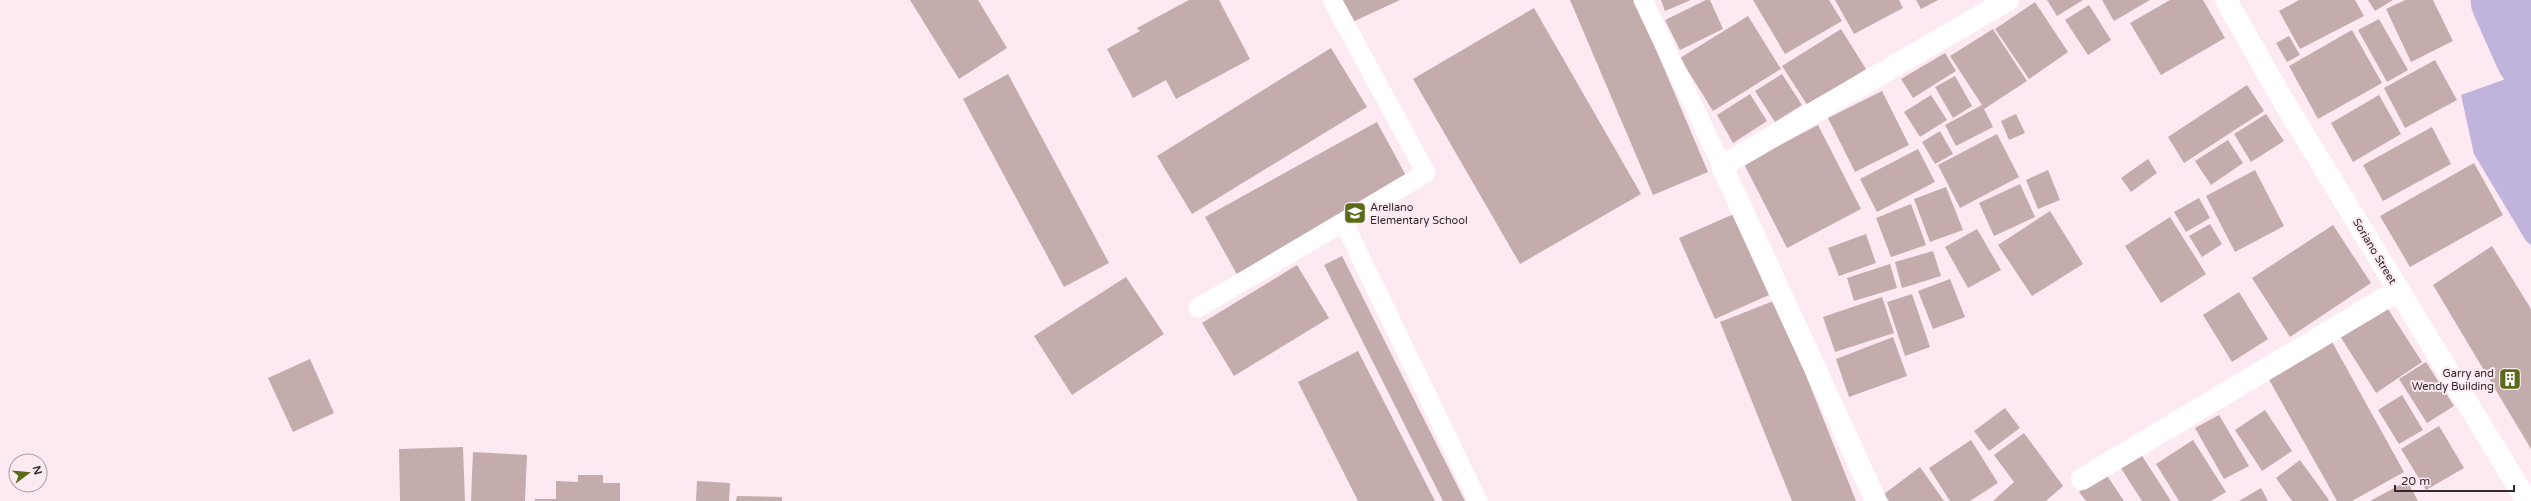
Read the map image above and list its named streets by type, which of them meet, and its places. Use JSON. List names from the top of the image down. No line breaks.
{"streets":{"street":["Soriano Street"]},"places":{"school or university":["Arellano Elementary School"],"building":["Garry and Wendy Building"]},"scale_bar":"20 m","north":"right"}
